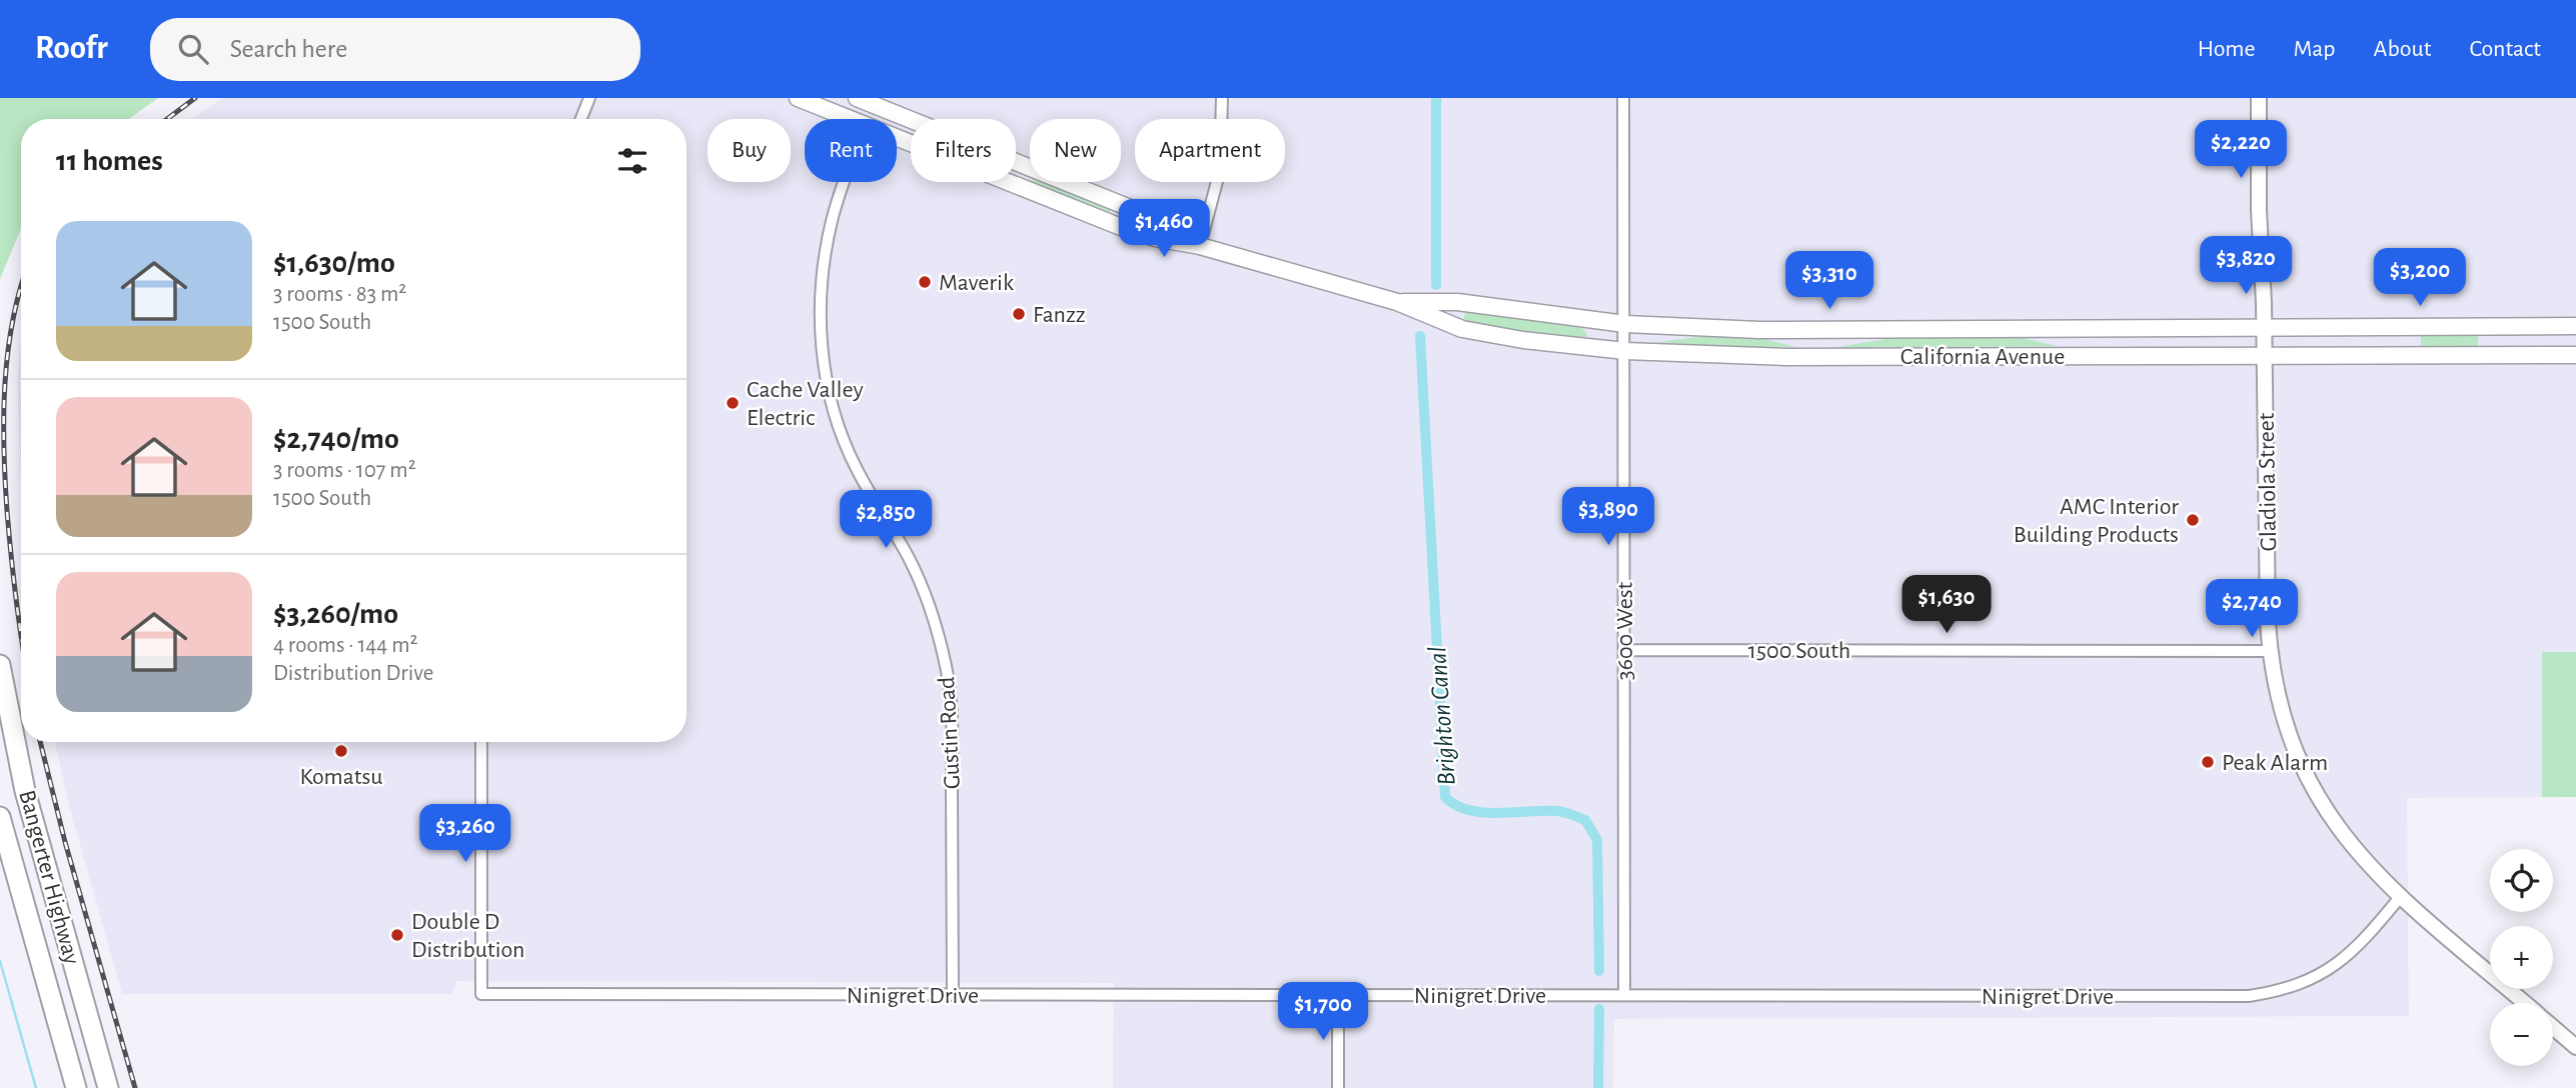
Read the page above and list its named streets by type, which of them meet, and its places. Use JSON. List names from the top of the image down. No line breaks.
{"streets":{"highway":["Bangerter Highway"],"main road":["California Avenue"],"street":["Gladiola Street","3600 West","1500 South","Gustin Road","Ninigret Drive"]},"crossings":[["California Avenue","Gladiola Street"],["California Avenue","3600 West"],["Gladiola Street","1500 South"],["Gladiola Street","Ninigret Drive"],["3600 West","1500 South"],["3600 West","Ninigret Drive"],["Gustin Road","Ninigret Drive"]],"water":["Brighton Canal"],"places":["Maverik","Fanzz","Cache Valley Electric","AMC Interior Building Products","Komatsu","Peak Alarm","Double D Distribution"],"page":{"header":"Roofr","search":"Search here","nav":["Home","Map","About","Contact"],"chip":["Buy","Rent","Filters","New","Apartment"],"heading":"11 homes","price":["$2,220","$1,460","$3,820","$3,200","$3,310","$3,890","$2,850","$1,630","$2,740","$3,260","$1,700"],"list":[{"name":"$1,630/mo","note":"3 rooms · 83 m² · 1500 South"},{"name":"$2,740/mo","note":"3 rooms · 107 m² · 1500 South"},{"name":"$3,260/mo","note":"4 rooms · 144 m² · Distribution Drive"}],"map_buttons":["+","−"]}}
